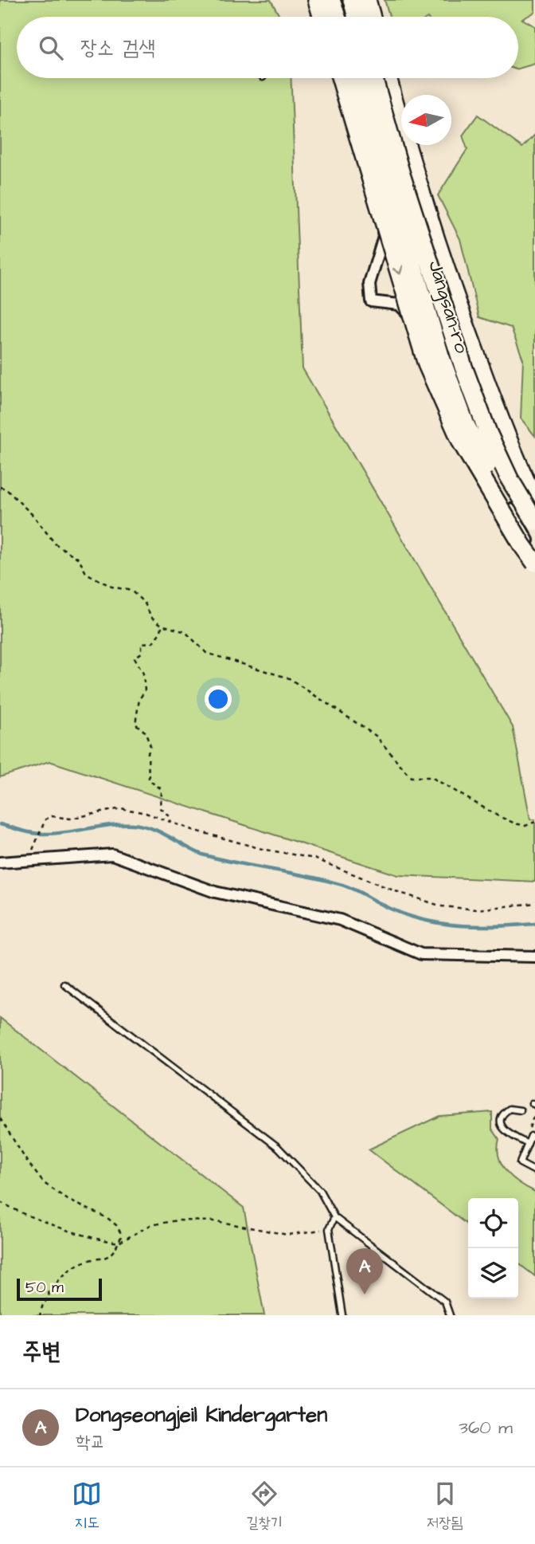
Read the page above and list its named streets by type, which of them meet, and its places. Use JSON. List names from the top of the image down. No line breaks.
{"streets":{"highway":["Jangsan-ro"]},"scale_bar":"50 m","north":"left","page":{"search":"장소 검색","pins":"A","scale":"50 m","heading":"주변","list":[{"mark":"A","name":"Dongseongjeil Kindergarten","note":"학교","value":"360 m"}],"nav":["지도","길찾기","저장됨"]}}
